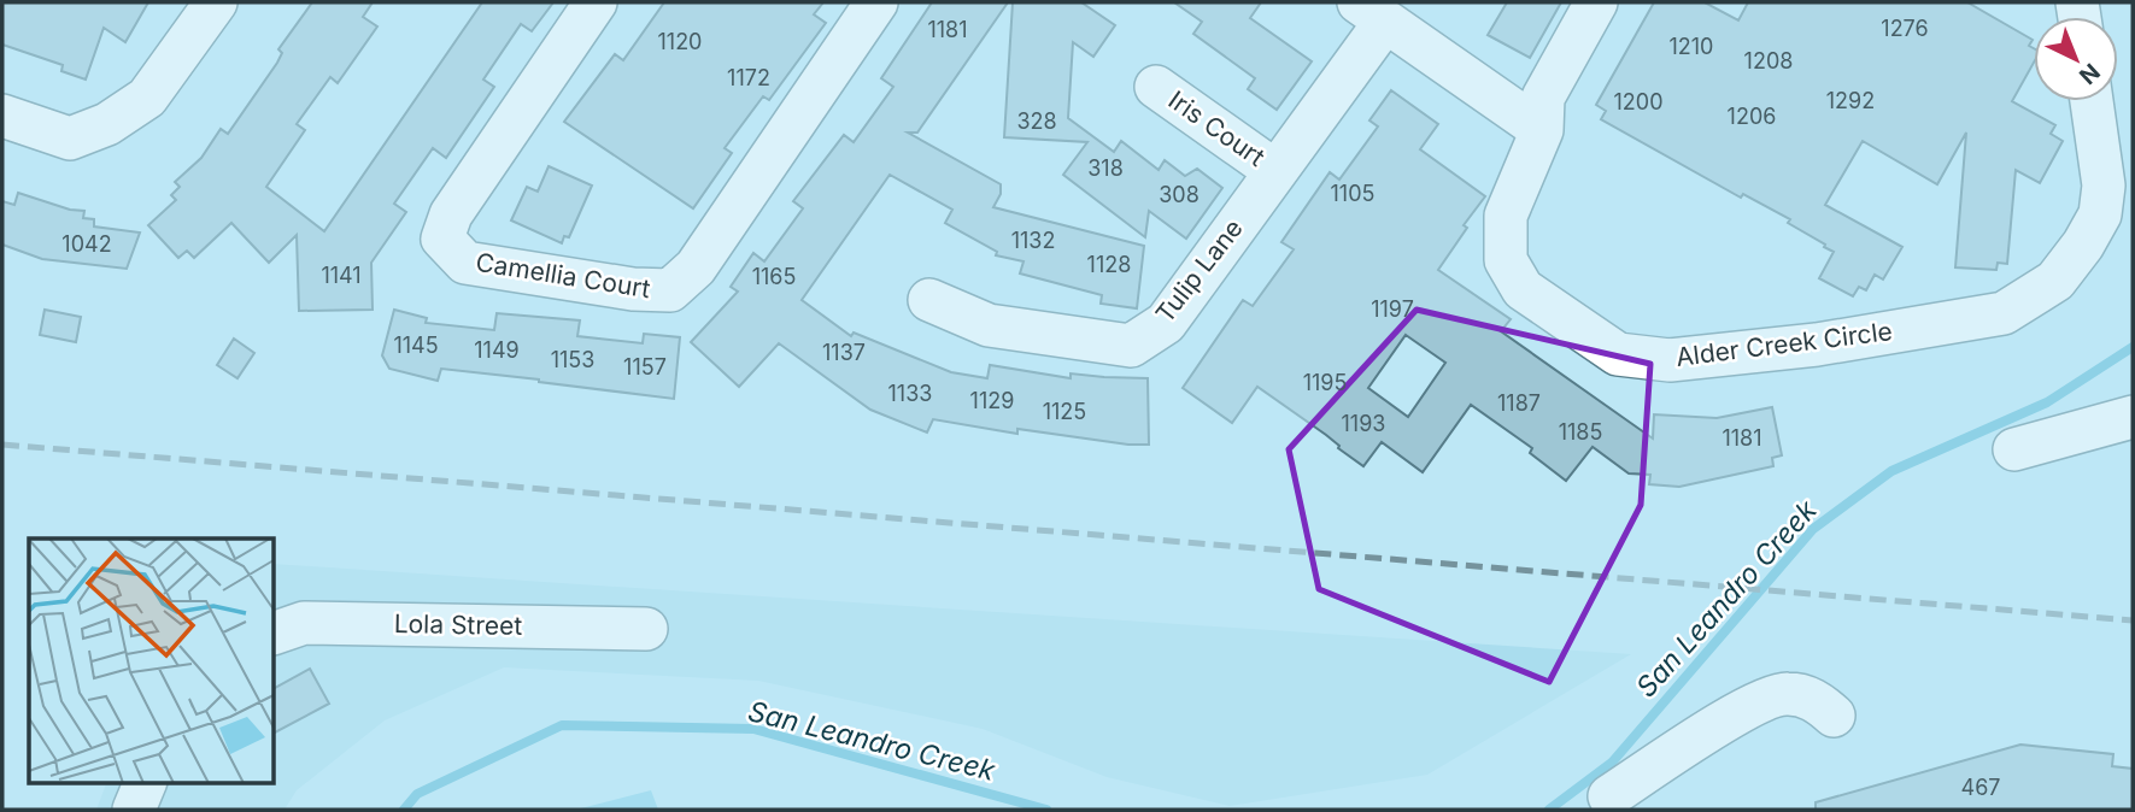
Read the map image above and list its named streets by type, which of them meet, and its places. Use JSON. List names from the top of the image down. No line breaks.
{"streets":{"street":["Iris Court","Tulip Lane","Camellia Court","Alder Creek Circle","Lola Street"]},"crossings":[["Iris Court","Tulip Lane"]],"water":["San Leandro Creek"],"house_numbers":["1276","1181","1120","1210","1208","1172","1292","1200","1206","328","318","1105","308","1132","1042","1128","1141","1165","1197","1145","1149","1137","1153","1157","1195","1133","1129","1187","1125","1193","1185","1181","467"],"north":"bottom right"}
